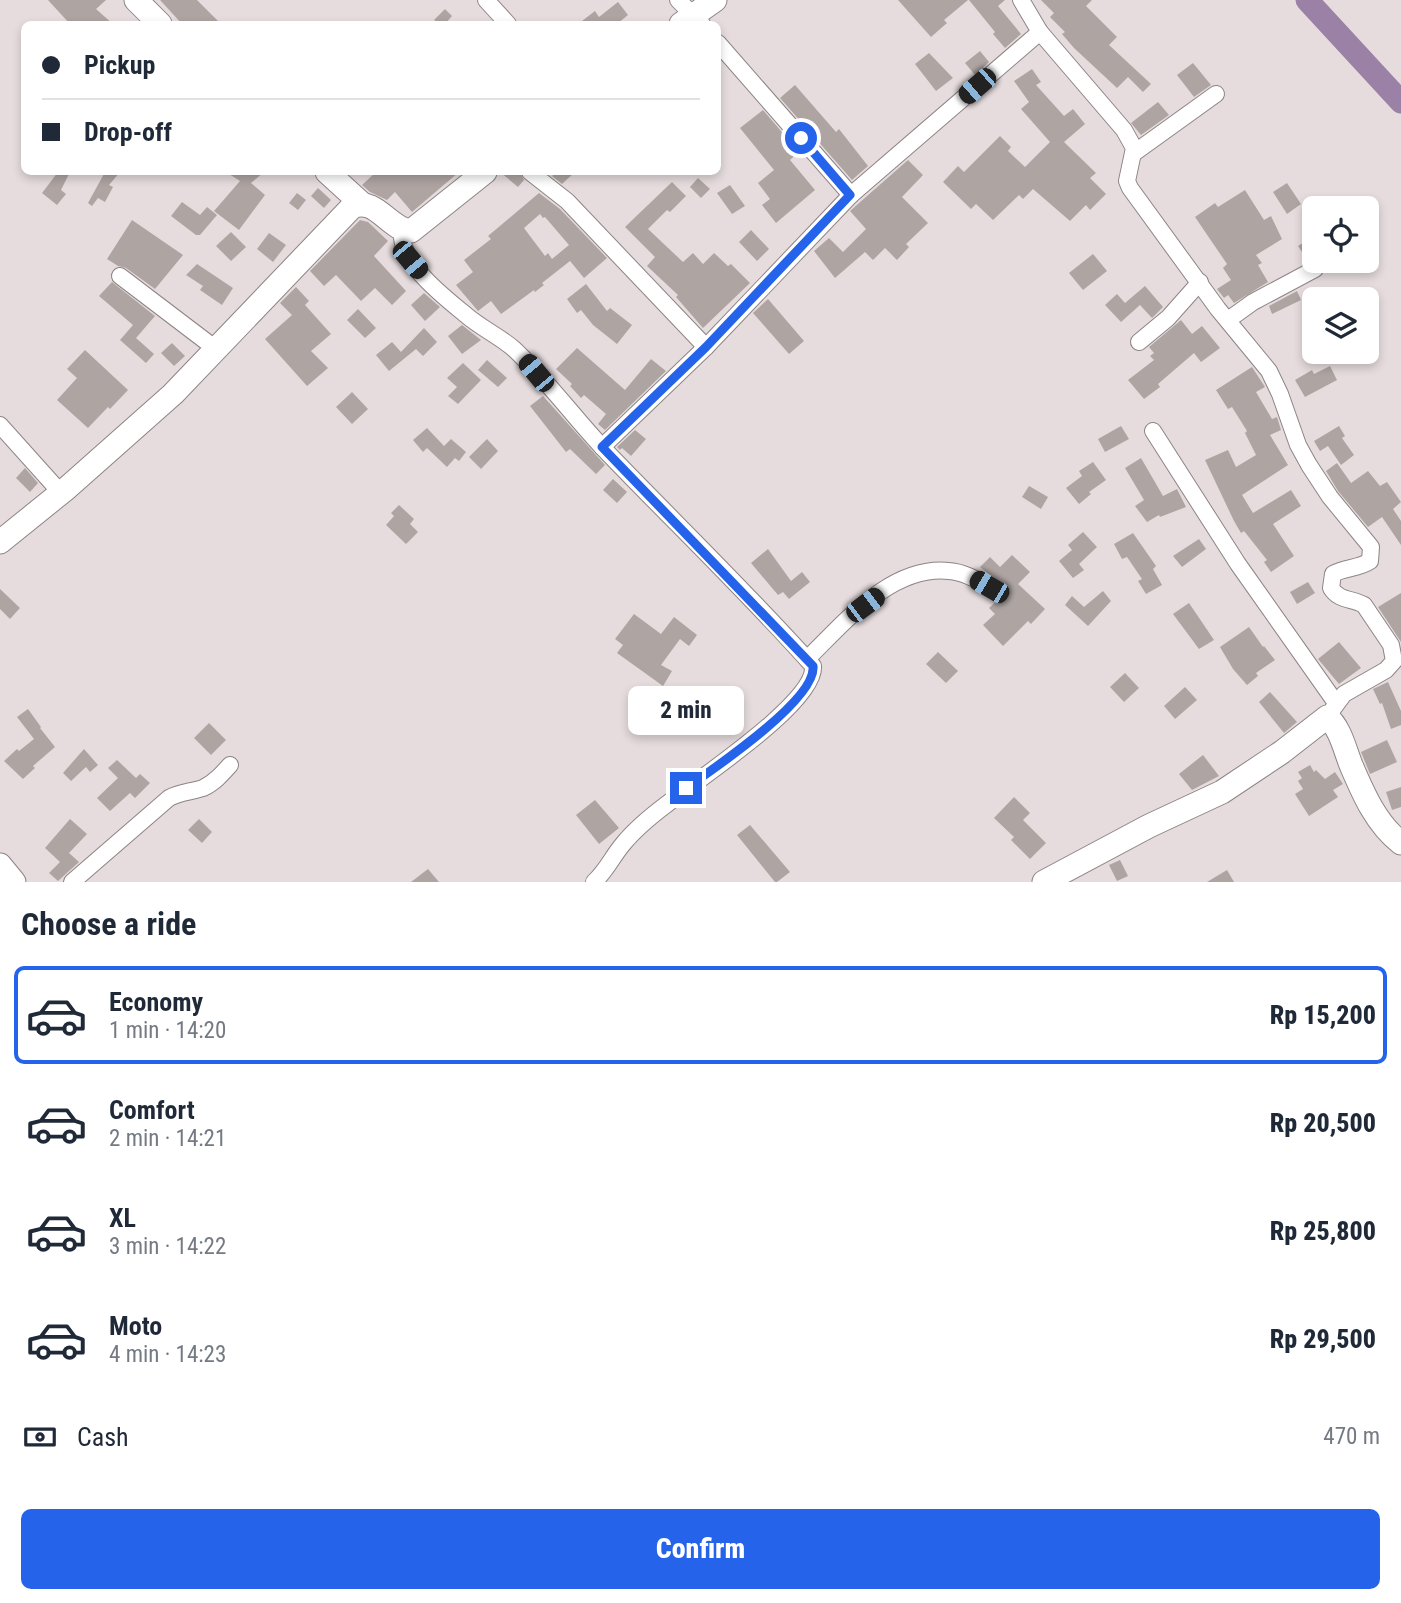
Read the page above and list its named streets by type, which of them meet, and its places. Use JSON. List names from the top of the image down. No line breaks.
{"page":{"banner":["Pickup","Drop-off"],"bubble":"2 min","heading":"Choose a ride","list":[{"name":"Economy","note":"1 min · 14:20","value":"Rp 15,200"},{"name":"Comfort","note":"2 min · 14:21","value":"Rp 20,500"},{"name":"XL","note":"3 min · 14:22","value":"Rp 25,800"},{"name":"Moto","note":"4 min · 14:23","value":"Rp 29,500"}],"pay":["Cash","470 m"],"buttons":"Confirm"}}
